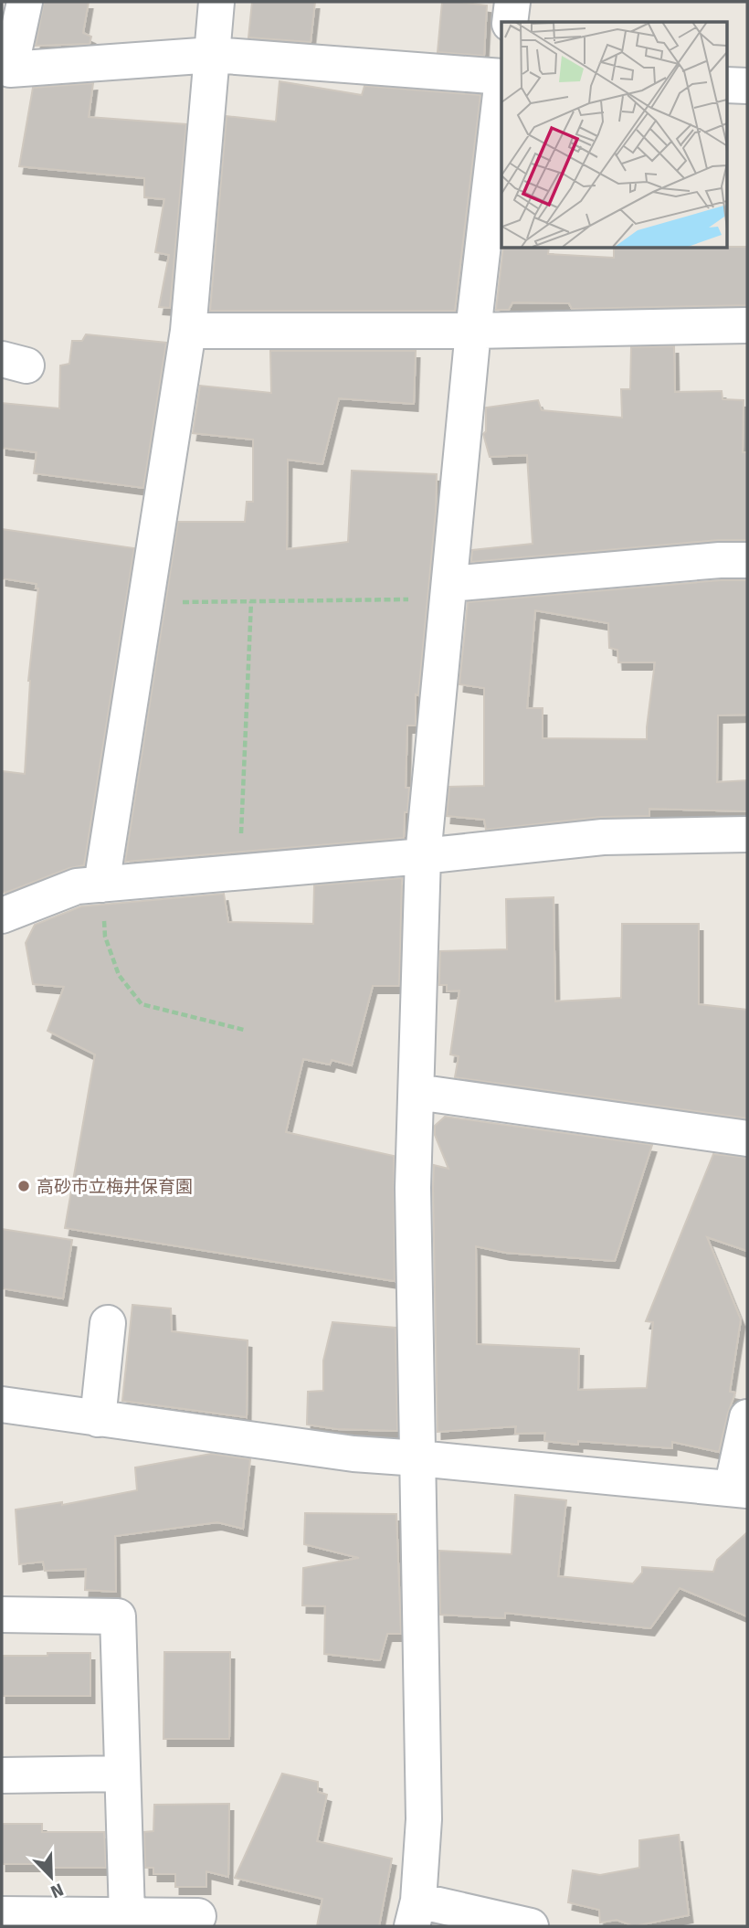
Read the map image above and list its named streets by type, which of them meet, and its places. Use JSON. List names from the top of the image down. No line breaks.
{"places":["高砂市立梅井保育園"],"north":"bottom right"}
